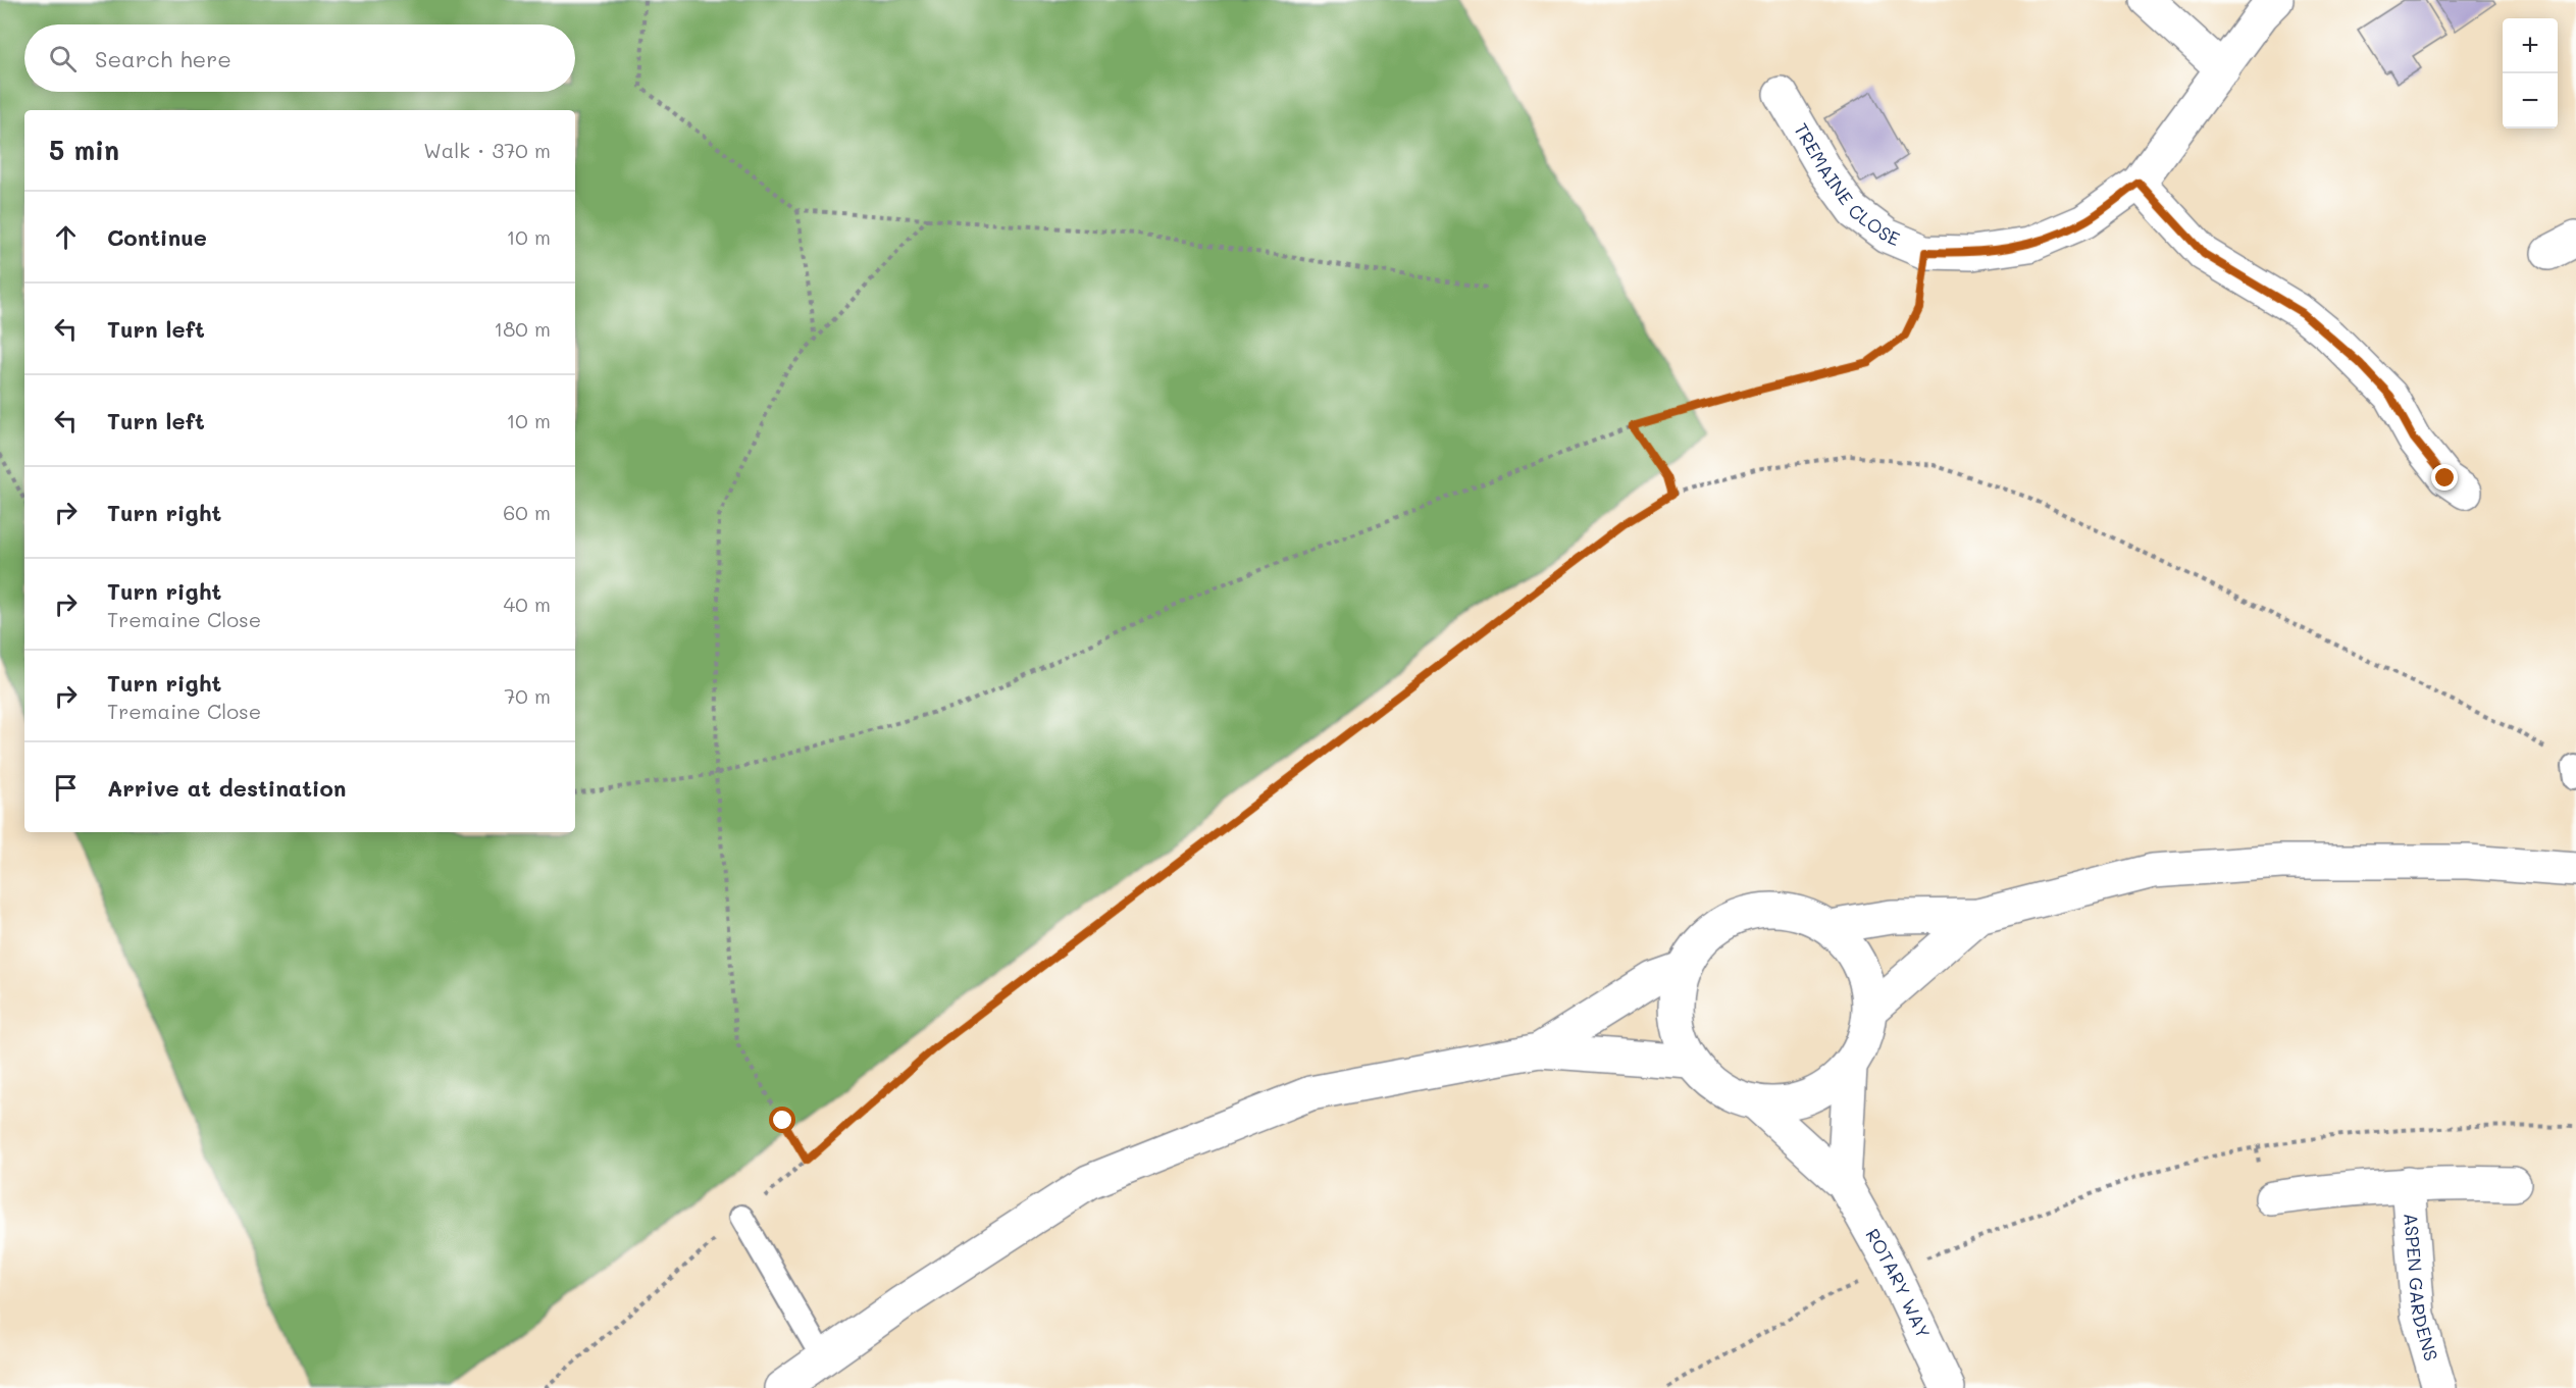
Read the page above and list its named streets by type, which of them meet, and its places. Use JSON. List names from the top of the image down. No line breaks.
{"streets":{"main road":["TREMAINE CLOSE","ROTARY WAY","ASPEN GARDENS"]},"page":{"map_buttons":["+","−"],"search":"Search here","heading":["5 min","Walk · 370 m"],"list":[["Continue","10 m"],["Turn left","180 m"],["Turn left","10 m"],["Turn right","60 m"],["Turn right","Tremaine Close","40 m"],["Turn right","Tremaine Close","70 m"],"Arrive at destination"]}}
